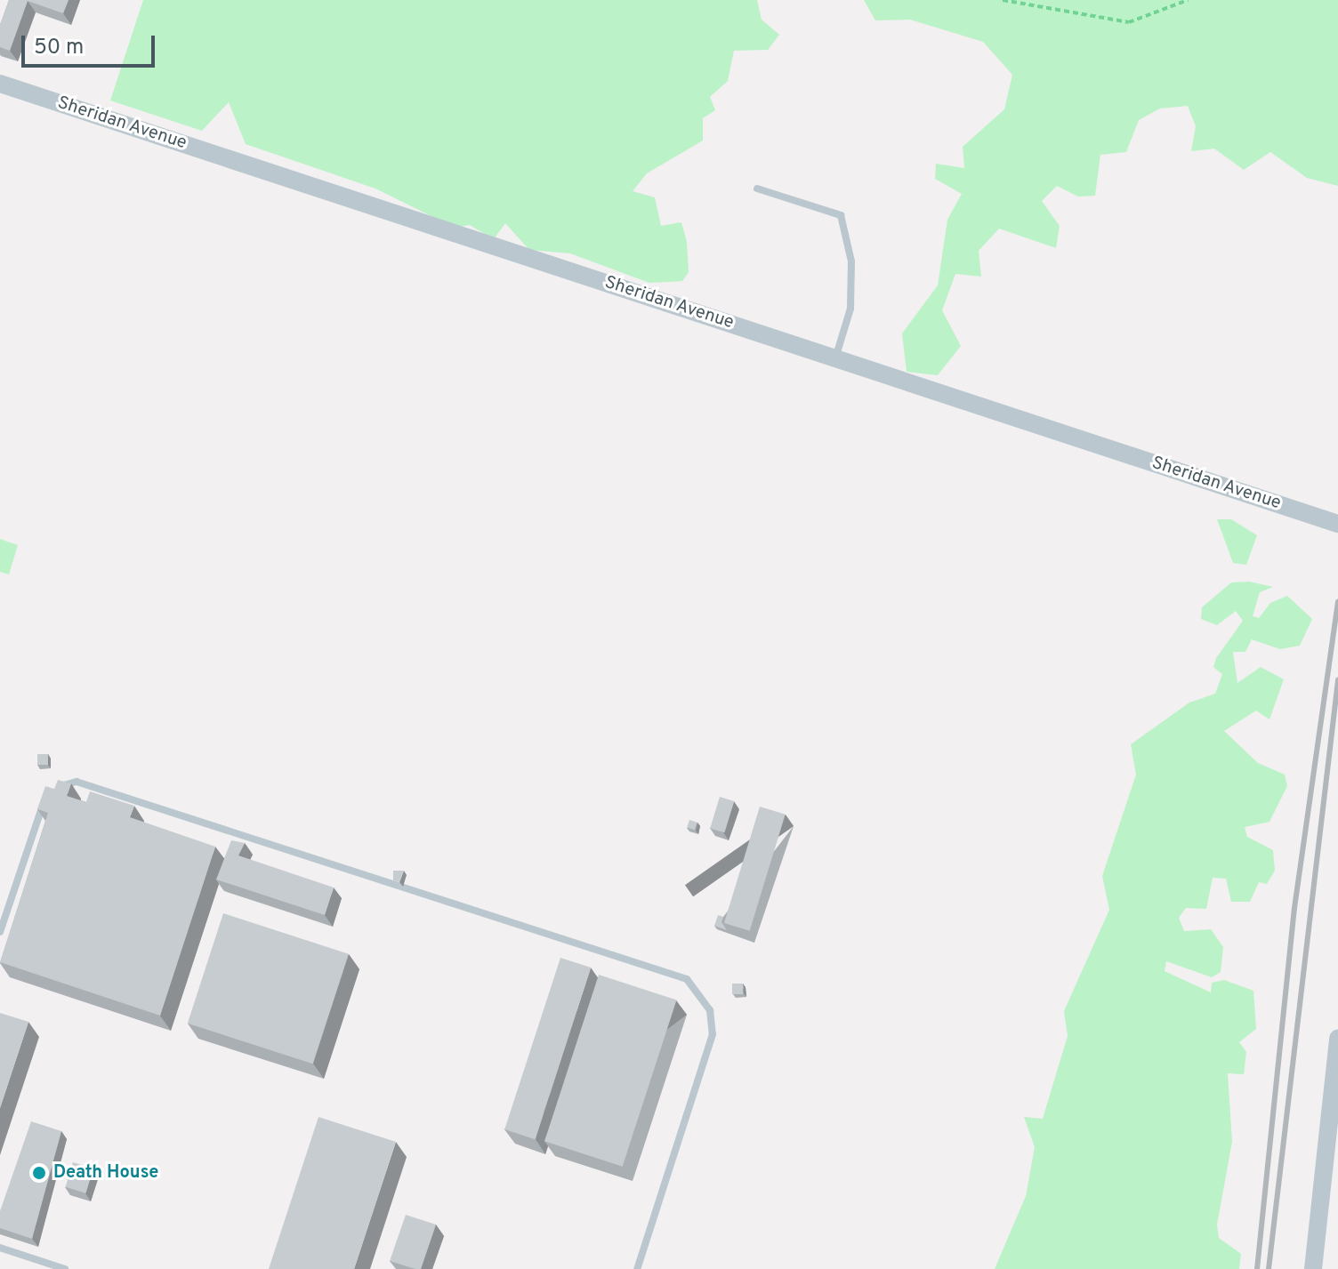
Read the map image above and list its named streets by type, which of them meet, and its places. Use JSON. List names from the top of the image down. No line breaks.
{"streets":{"street":["Sheridan Avenue"]},"places":["Death House"],"scale_bar":"50 m"}
